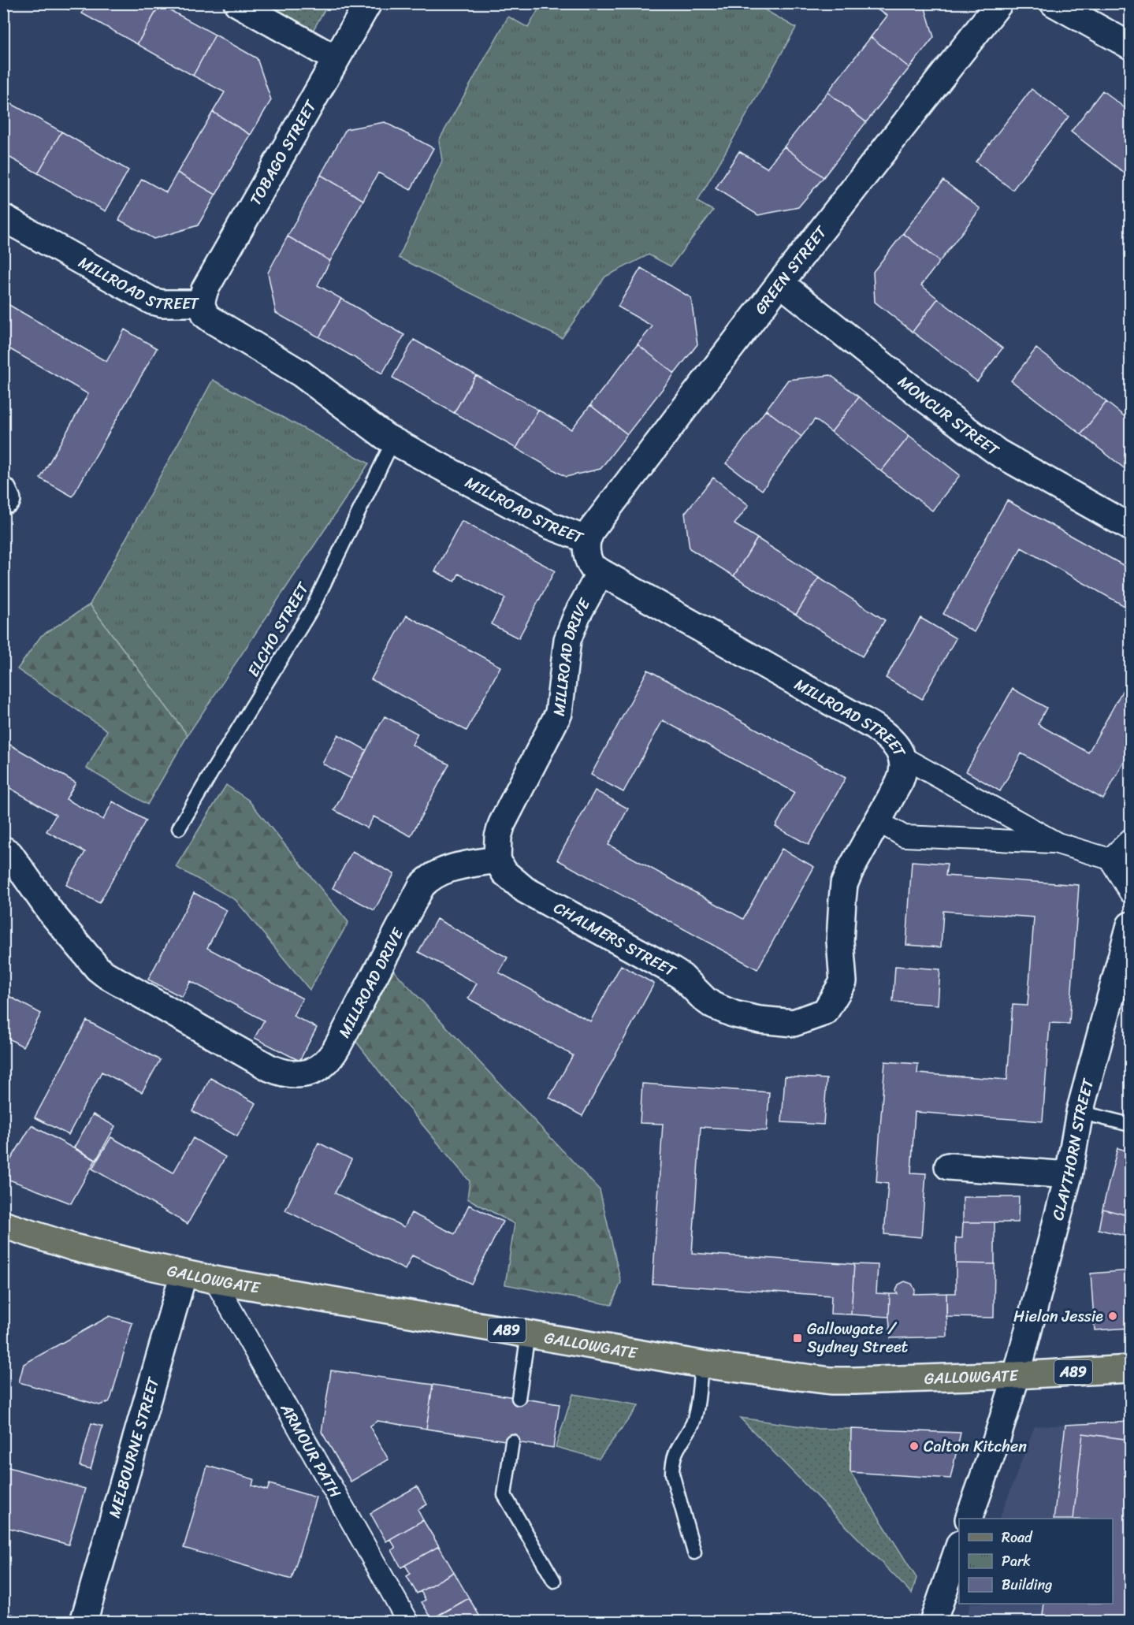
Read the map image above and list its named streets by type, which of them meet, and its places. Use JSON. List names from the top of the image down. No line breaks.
{"streets":{"main road":["GALLOWGATE","A89"],"street":["TOBAGO STREET","GREEN STREET","MILLROAD STREET","MONCUR STREET","MILLROAD DRIVE","CHALMERS STREET","CLAYTHORN STREET","MELBOURNE STREET","ARMOUR PATH"],"lane":["ELCHO STREET"]},"crossings":[["TOBAGO STREET","MILLROAD STREET"],["GREEN STREET","MILLROAD STREET"],["GREEN STREET","MONCUR STREET"],["MILLROAD STREET","ELCHO STREET"],["MILLROAD STREET","MILLROAD DRIVE"],["MILLROAD STREET","CHALMERS STREET"],["MILLROAD DRIVE","CHALMERS STREET"],["CLAYTHORN STREET","GALLOWGATE"],["GALLOWGATE","MELBOURNE STREET"],["GALLOWGATE","ARMOUR PATH"]],"places":{"other":["Hielan Jessie","Calton Kitchen"],"transit":["Gallowgate / Sydney Street"]},"legend":["Road","Park","Building"]}
